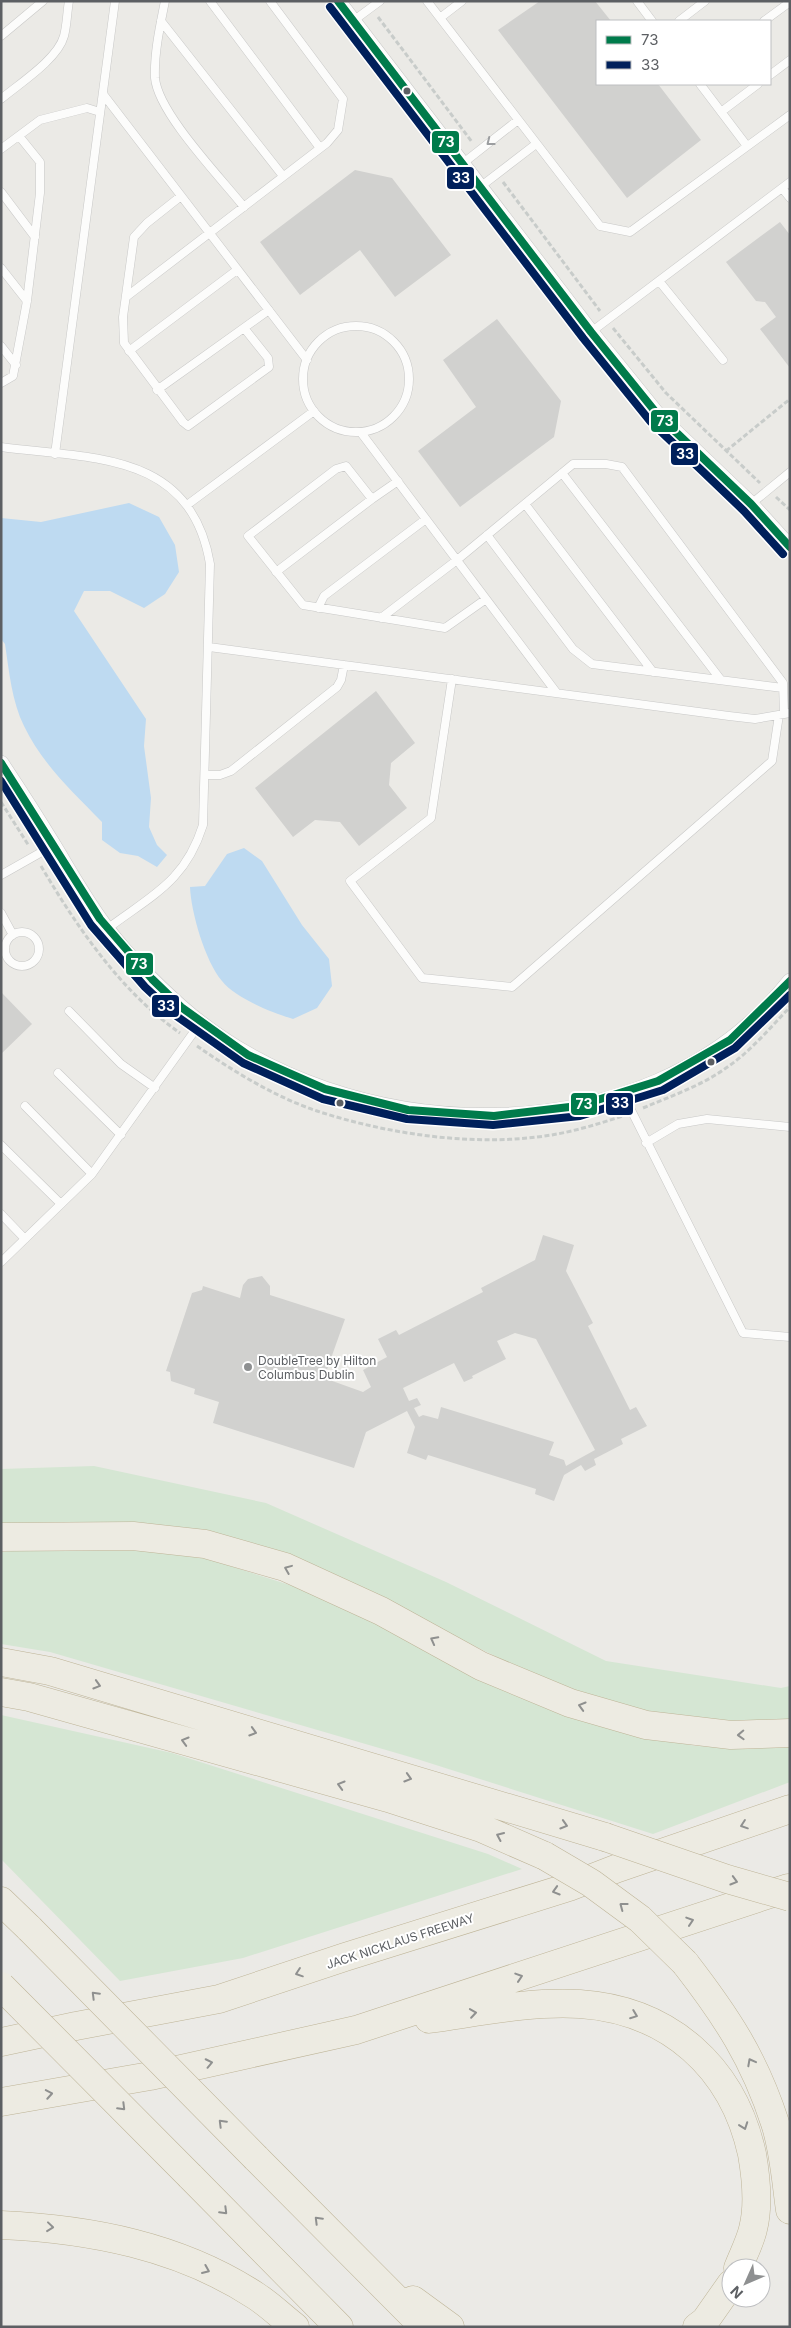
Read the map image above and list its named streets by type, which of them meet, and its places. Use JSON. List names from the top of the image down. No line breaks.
{"streets":{"highway":["JACK NICKLAUS FREEWAY"]},"places":["DoubleTree by Hilton Columbus Dublin"],"lines":["transit line 73","transit line 33"],"legend":["73","33"],"north":"bottom left"}
